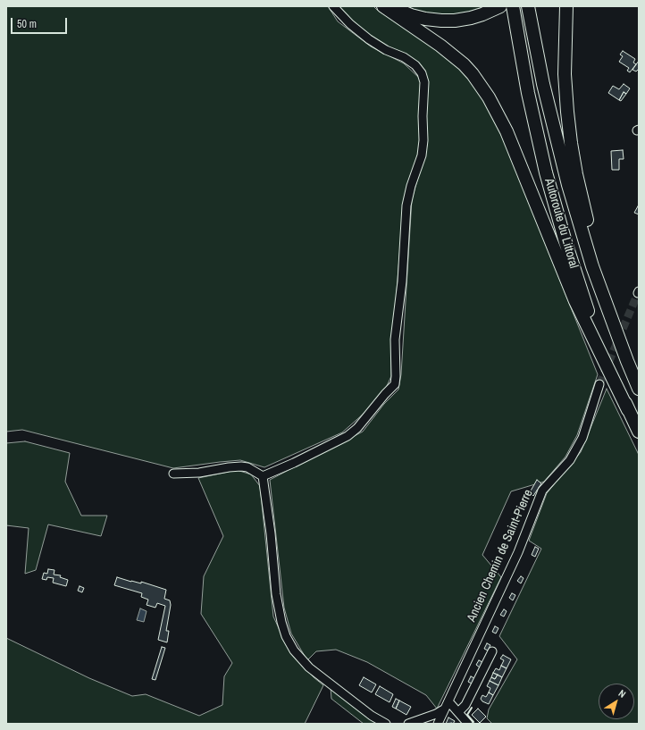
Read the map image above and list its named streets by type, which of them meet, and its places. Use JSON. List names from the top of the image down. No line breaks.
{"streets":{"highway":["Autoroute du Littoral"],"street":["Ancien Chemin de Saint-Pierre"]},"scale_bar":"50 m","north":"top right"}
